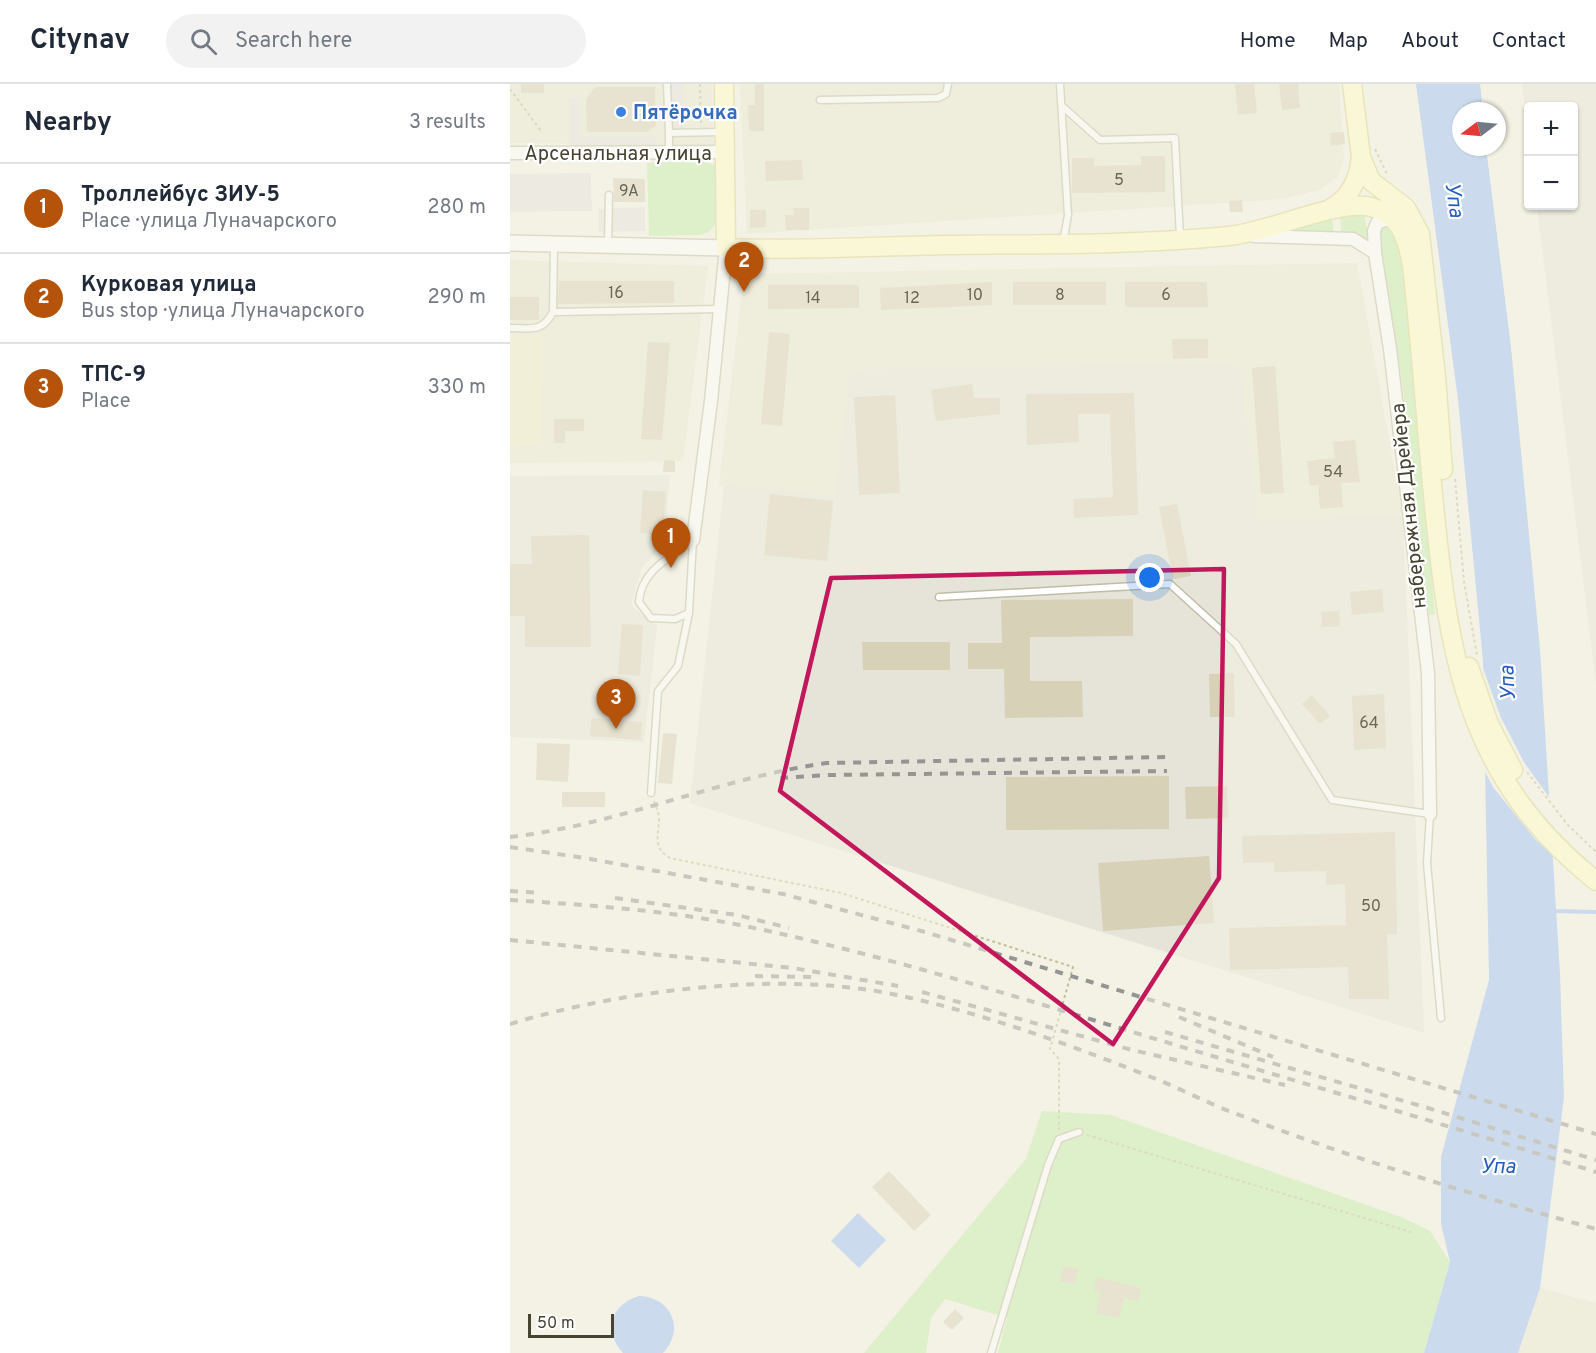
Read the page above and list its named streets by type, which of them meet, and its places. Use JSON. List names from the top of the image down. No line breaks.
{"streets":{"street":["Арсенальная улица","набережная Дрейера"]},"water":["Упа"],"places":["Пятёрочка"],"house_numbers":["5","9А","16","10","8","6","14","12","54","64","50"],"scale_bar":"50 m","north":"left","page":{"header":"Citynav","search":"Search here","nav":["Home","Map","About","Contact"],"heading":["Nearby","3 results"],"map_buttons":["+","−"],"list":[{"mark":"1","name":"Троллейбус ЗИУ-5","note":"Place · улица Луначарского","value":"280 m"},{"mark":"2","name":"Курковая улица","note":"Bus stop · улица Луначарского","value":"290 m"},{"mark":"3","name":"ТПС-9","note":"Place","value":"330 m"}],"pins":["2","1","3"],"scale":"50 m"}}
